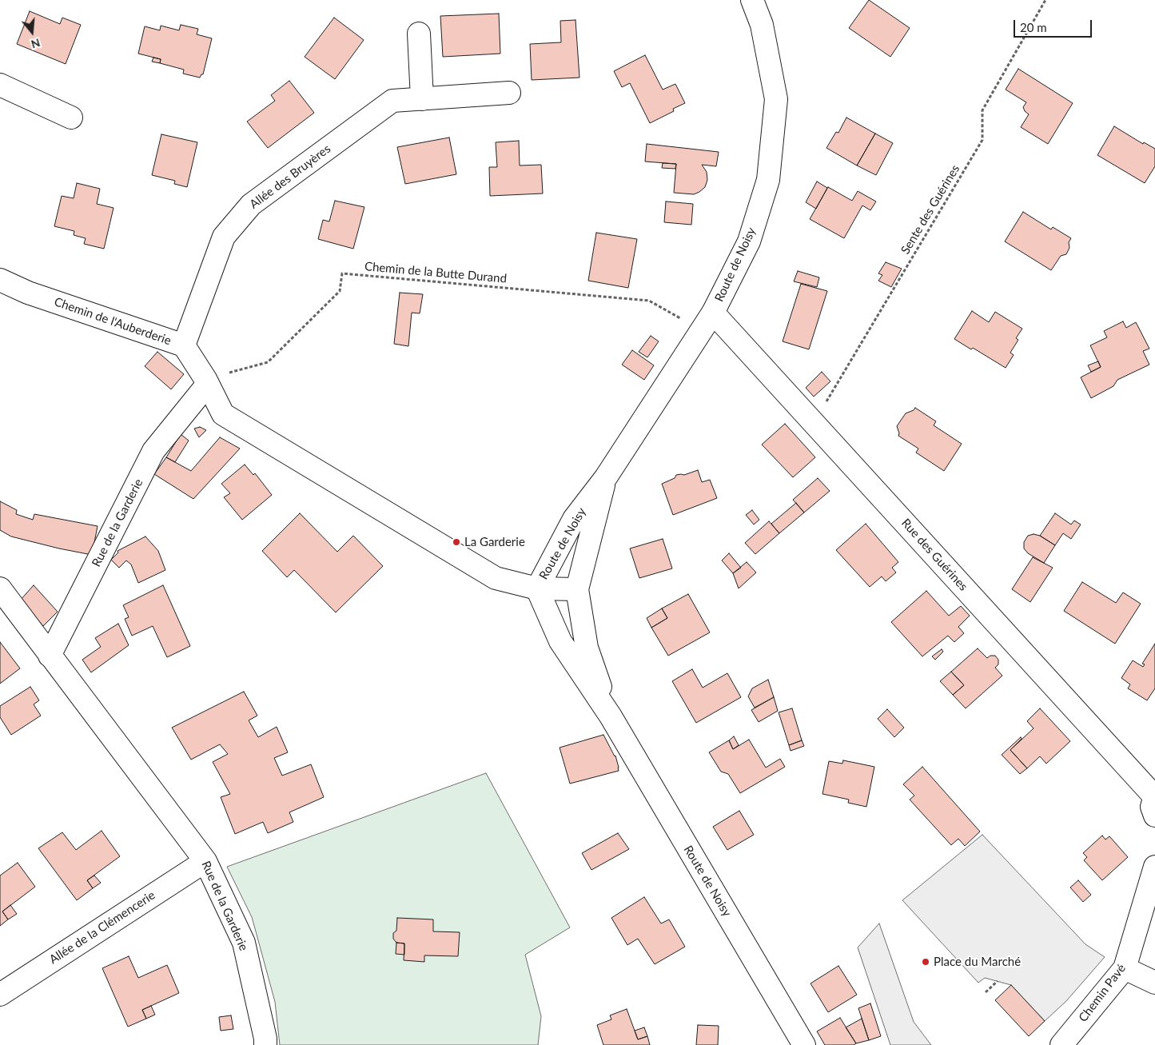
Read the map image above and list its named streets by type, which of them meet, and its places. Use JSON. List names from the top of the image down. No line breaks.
{"streets":{"street":["Allée des Bruyères","Route de Noisy","Chemin de l'Auberderie","Rue de la Garderie","Rue des Guérines","Allée de la Clémencerie","Chemin Pavé"],"path":["Sente des Guérines","Chemin de la Butte Durand"]},"crossings":[["Allée des Bruyères","Chemin de l'Auberderie"],["Sente des Guérines","Rue des Guérines"],["Route de Noisy","Chemin de la Butte Durand"],["Route de Noisy","Rue des Guérines"],["Chemin de la Butte Durand","Chemin de l'Auberderie"],["Chemin de la Butte Durand","Rue de la Garderie"],["Chemin de l'Auberderie","Rue de la Garderie"],["Rue de la Garderie","Allée de la Clémencerie"]],"places":["La Garderie","Place du Marché"],"scale_bar":"20 m","north":"bottom"}
